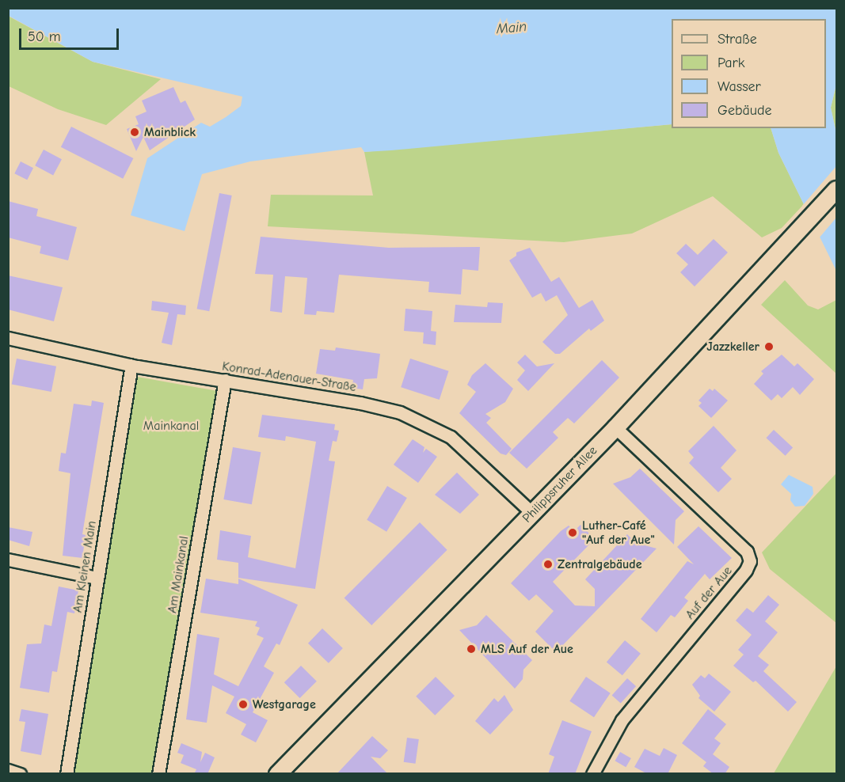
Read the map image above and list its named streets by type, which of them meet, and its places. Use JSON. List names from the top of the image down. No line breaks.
{"streets":{"main road":["Philippsruher Allee"],"street":["Konrad-Adenauer-Straße","Am Kleinen Main","Am Mainkanal","Auf der Aue"]},"crossings":[["Konrad-Adenauer-Straße","Philippsruher Allee"],["Konrad-Adenauer-Straße","Am Kleinen Main"],["Konrad-Adenauer-Straße","Am Mainkanal"],["Philippsruher Allee","Auf der Aue"]],"water":["Main"],"parks":["Mainkanal"],"places":["Mainblick","Jazzkeller","Luther-Café \"Auf der Aue\"","Zentralgebäude","MLS Auf der Aue","Westgarage"],"legend":["Straße","Park","Wasser","Gebäude"],"scale_bar":"50 m"}
